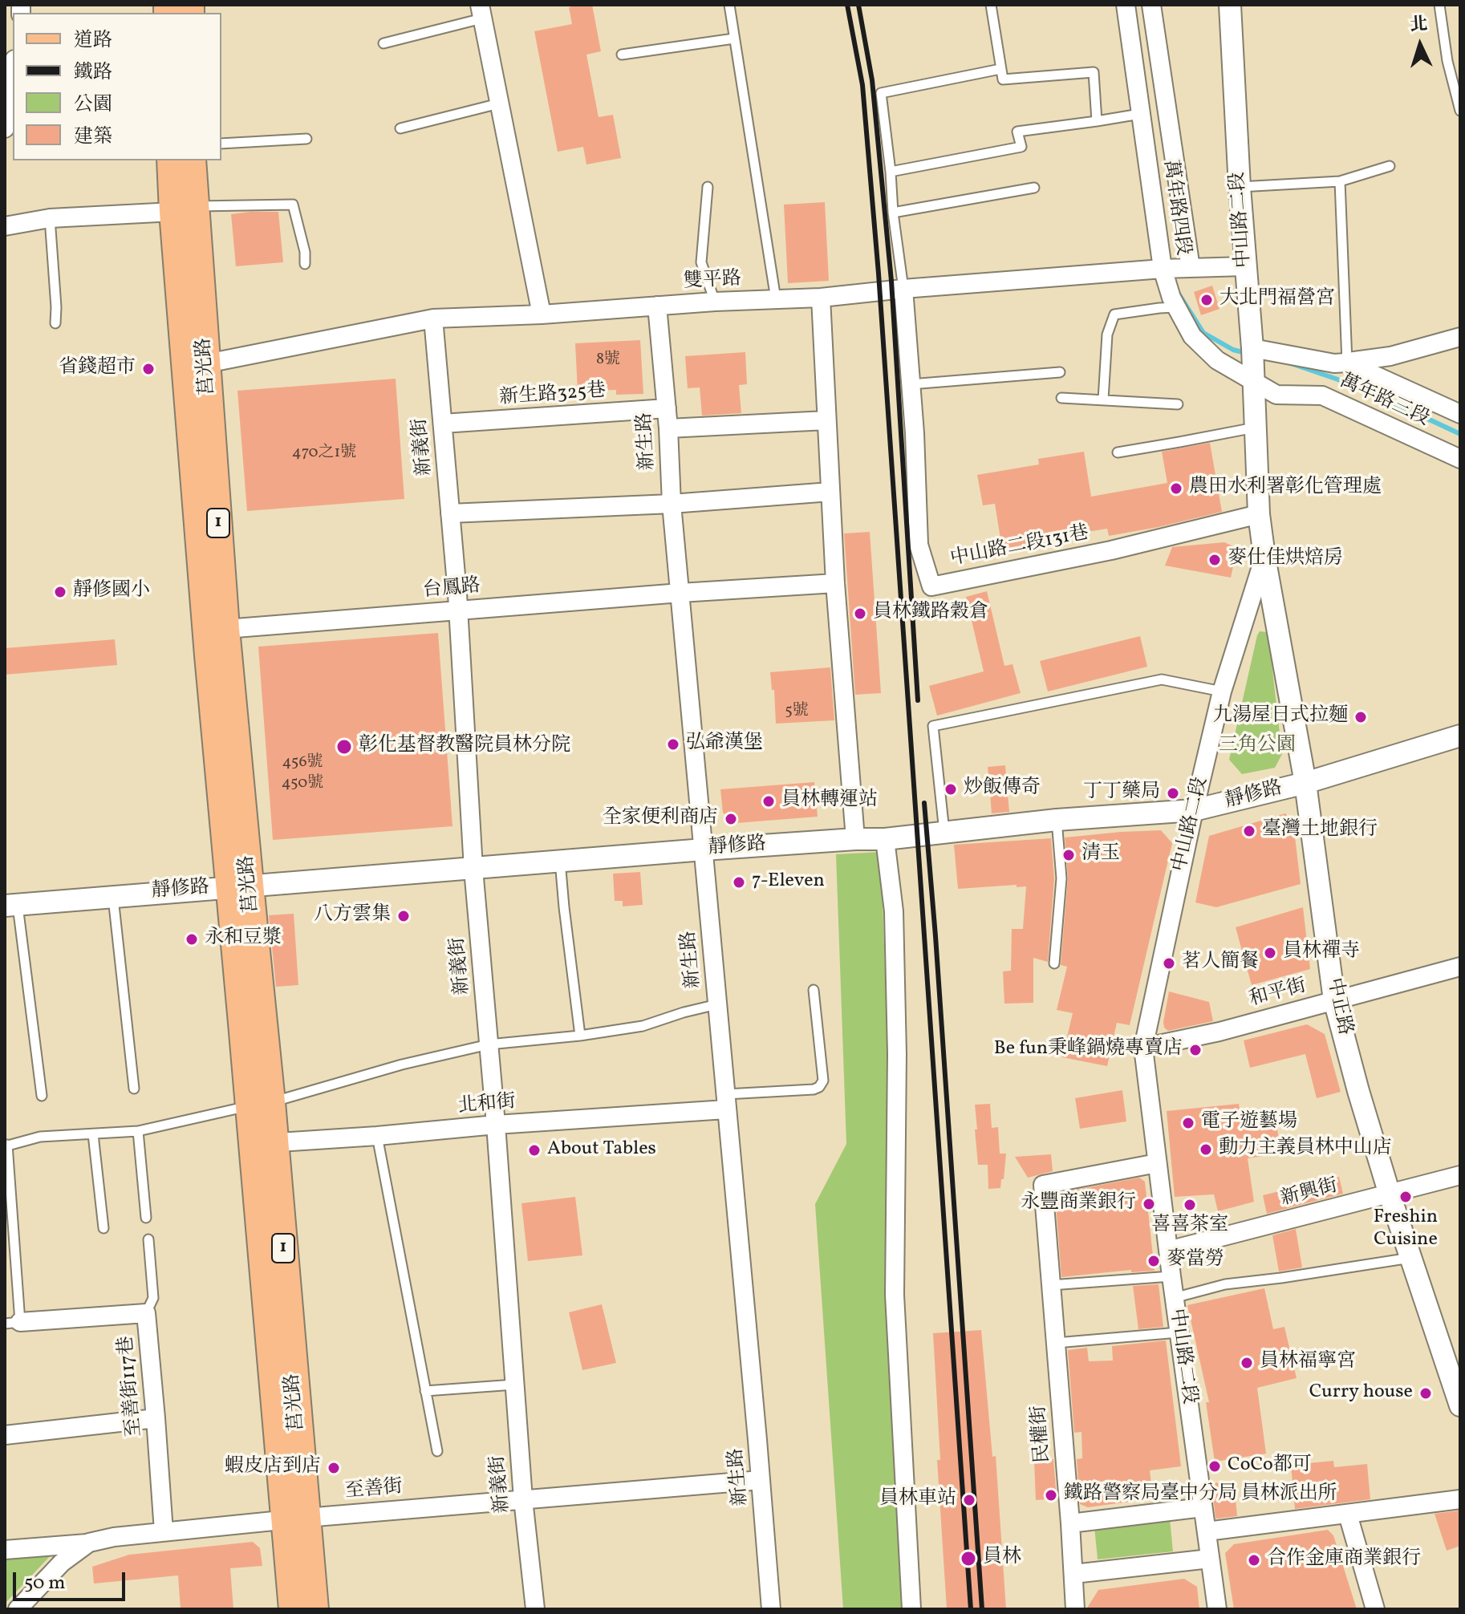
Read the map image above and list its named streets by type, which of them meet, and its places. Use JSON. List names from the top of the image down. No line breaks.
{"streets":{"main road":["莒光路","1"],"street":["萬年路四段","中山路二段","雙平路","新生路325巷","萬年路三段","新生路","新義街","中山路二段131巷","台鳳路","靜修路","和平街","中正路","北和街","新興街","至善街117巷","民權街","至善街"]},"crossings":[["萬年路四段","中山路二段"],["萬年路四段","雙平路"],["萬年路四段","萬年路三段"],["中山路二段","雙平路"],["中山路二段","萬年路三段"],["中山路二段","中山路二段131巷"],["中山路二段","靜修路"],["中山路二段","和平街"],["中山路二段","中正路"],["中山路二段","新興街"],["中山路二段","民權街"],["雙平路","莒光路"],["雙平路","新生路"],["雙平路","新義街"],["雙平路","中山路二段131巷"],["莒光路","台鳳路"],["莒光路","靜修路"],["莒光路","北和街"],["莒光路","至善街"],["新生路325巷","新生路"],["新生路325巷","新義街"],["新生路","台鳳路"],["新生路","靜修路"],["新生路","北和街"],["新生路","至善街"],["新義街","台鳳路"],["新義街","靜修路"],["新義街","北和街"],["新義街","至善街"],["靜修路","中正路"],["和平街","中正路"],["中正路","新興街"],["至善街117巷","至善街"]],"parks":["三角公園"],"places":["大北門福營宮","省錢超市","農田水利署彰化管理處","麥仕佳烘焙房","靜修國小","員林鐵路穀倉","九湯屋日式拉麵","弘爺漢堡","彰化基督教醫院員林分院","炒飯傳奇","丁丁藥局","員林轉運站","全家便利商店","臺灣土地銀行","清玉","7-Eleven","八方雲集","永和豆漿","員林禪寺","茗人簡餐","Be fun秉峰鍋燒專賣店","電子遊藝場","動力主義員林中山店","About Tables","Freshin Cuisine","永豐商業銀行","喜喜茶室","麥當勞","員林福寧宮","Curry house","CoCo都可","蝦皮店到店","鐵路警察局臺中分局 員林派出所","員林車站","員林","合作金庫商業銀行"],"house_numbers":["8號","470之1號","5號","456號","450號"],"legend":["道路","鐵路","公園","建築"],"scale_bar":"50 m","north":"top"}
